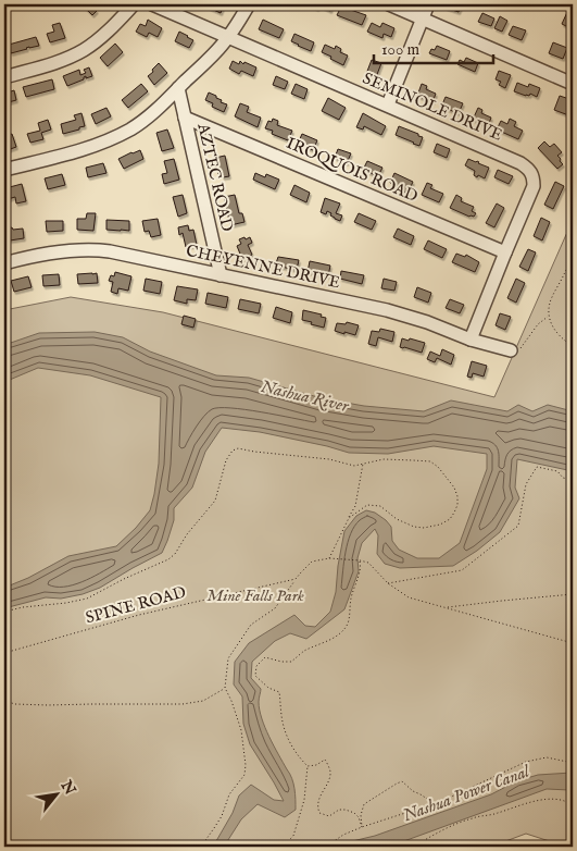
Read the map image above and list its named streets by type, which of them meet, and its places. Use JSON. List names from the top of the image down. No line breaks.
{"streets":{"street":["SEMINOLE DRIVE","IROQUOIS ROAD","AZTEC ROAD","CHEYENNE DRIVE"],"path":["SPINE ROAD"]},"crossings":[["SEMINOLE DRIVE","IROQUOIS ROAD"],["SEMINOLE DRIVE","CHEYENNE DRIVE"],["IROQUOIS ROAD","AZTEC ROAD"],["AZTEC ROAD","CHEYENNE DRIVE"]],"water":["Nashua River","Nashua Power Canal"],"parks":["Mine Falls Park"],"scale_bar":"100 m","north":"top right"}
